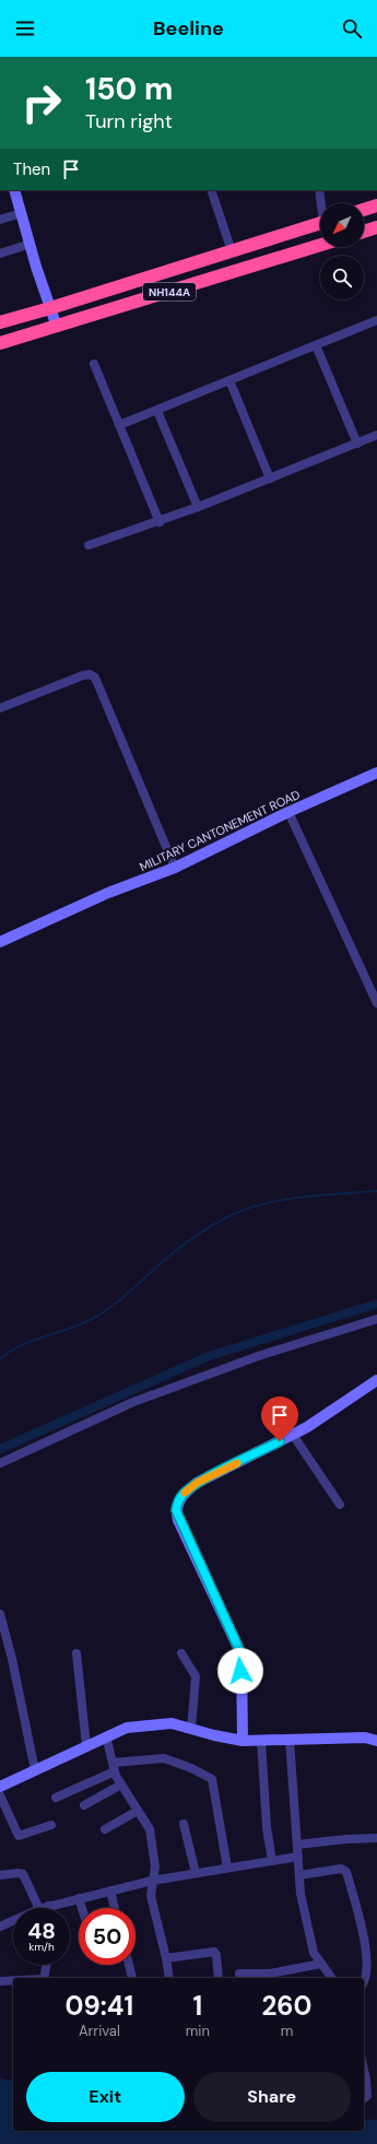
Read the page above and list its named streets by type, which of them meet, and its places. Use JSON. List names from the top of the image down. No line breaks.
{"streets":{"highway":["NH144A"],"main road":["MILITARY CANTONEMENT ROAD"]},"north":"bottom left","page":{"header":"Beeline","turn":["150 m","Turn right"],"then":"Then","speed":"48 km/h","limit":"50","eta":["09:41","Arrival","1","min","260","m"],"buttons":["Exit","Share"]}}
